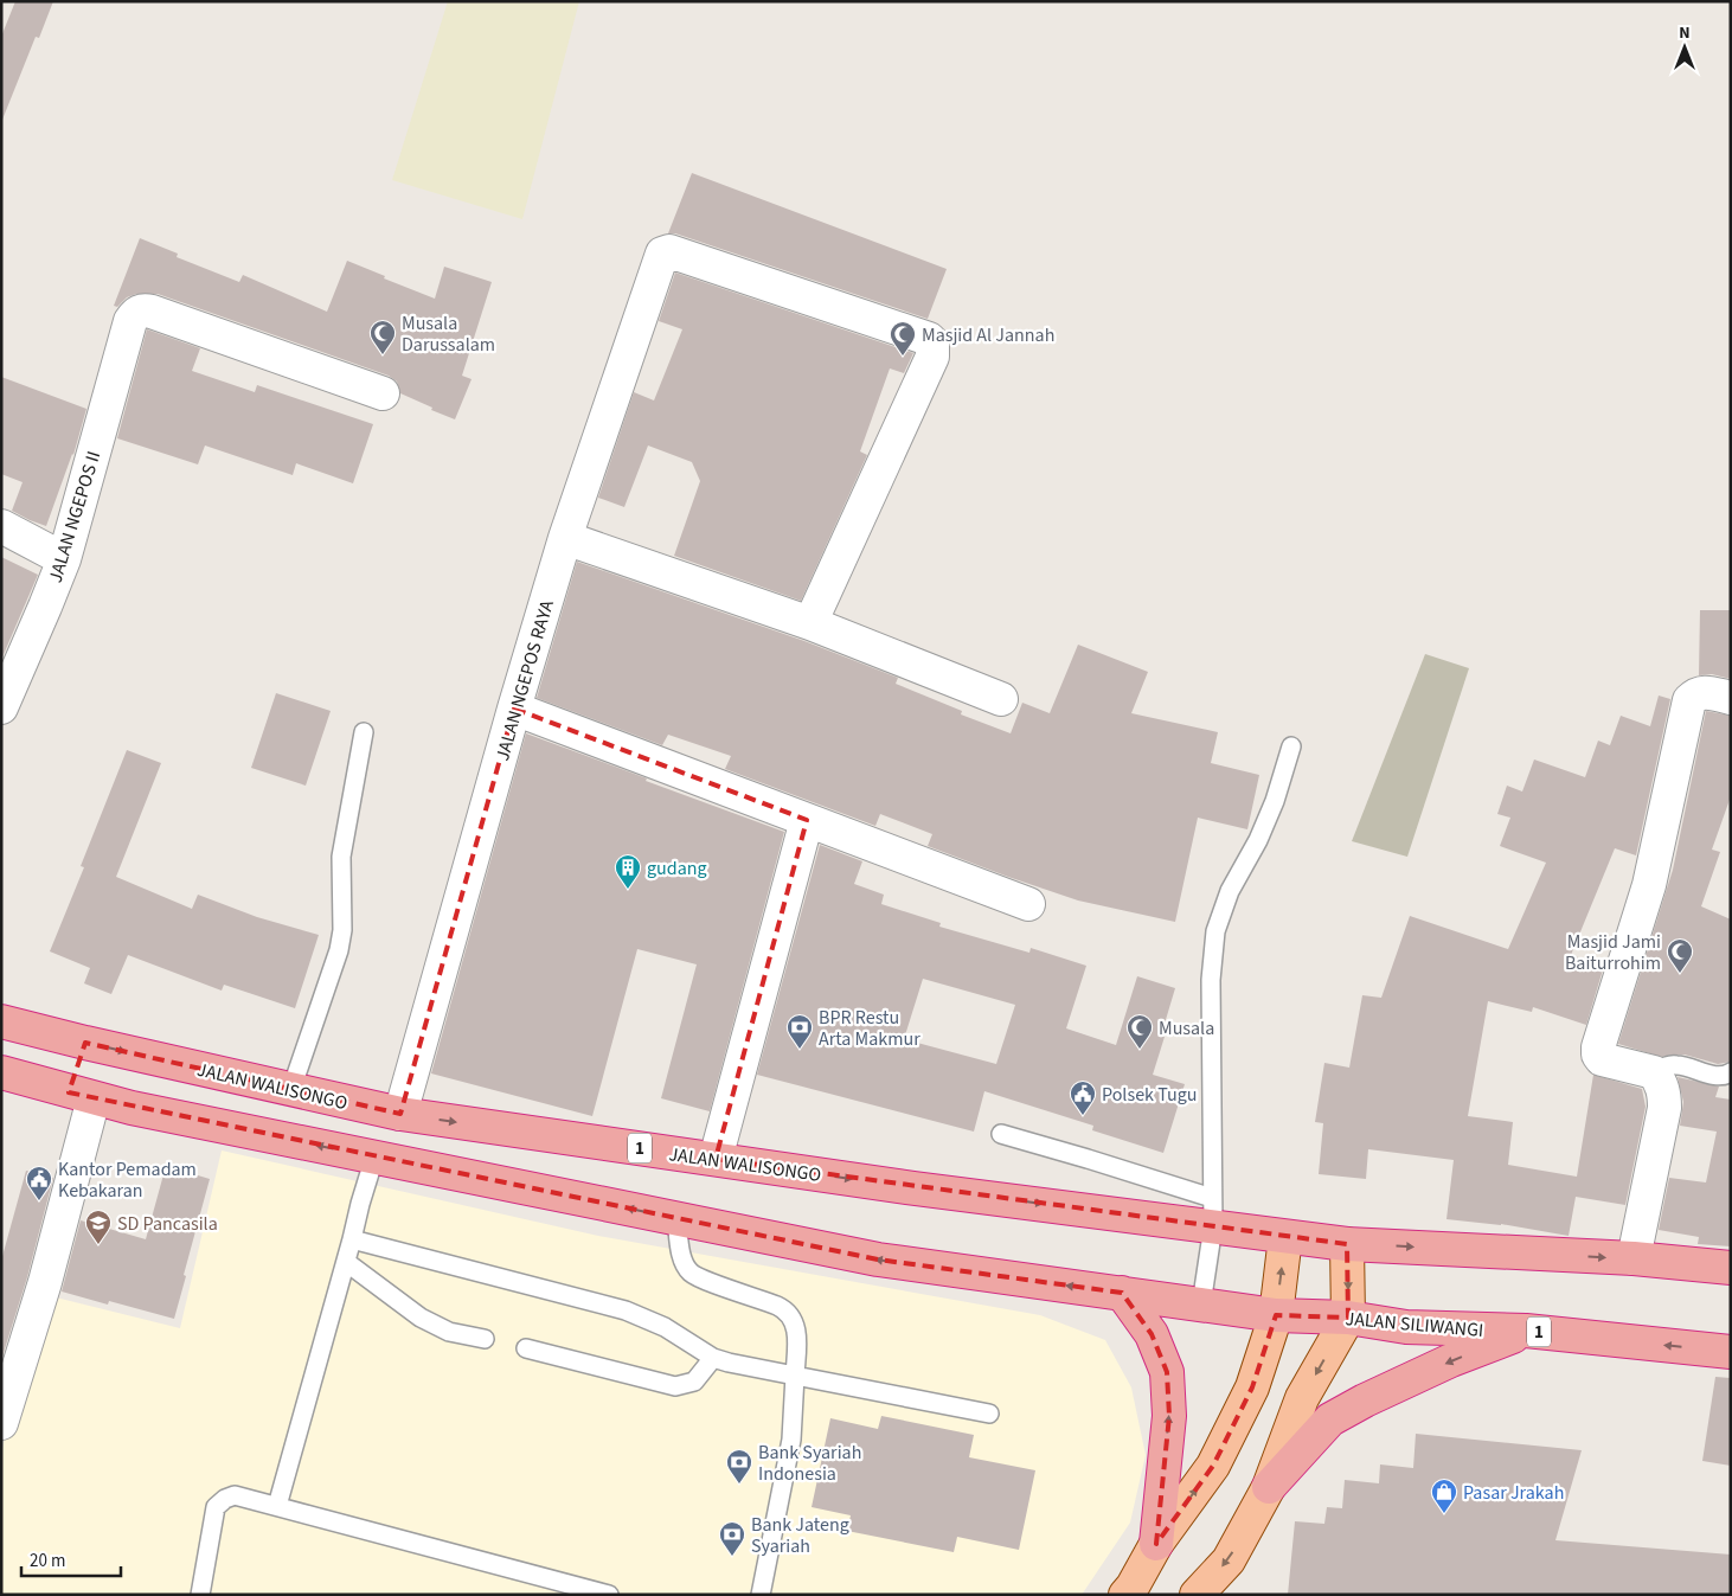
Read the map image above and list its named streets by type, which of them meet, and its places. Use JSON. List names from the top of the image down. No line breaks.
{"streets":{"highway":["JALAN WALISONGO","1","JALAN SILIWANGI"],"street":["JALAN NGEPOS II","JALAN NGEPOS RAYA"]},"crossings":[["JALAN NGEPOS RAYA","JALAN WALISONGO"],["JALAN WALISONGO","1"],["1","JALAN SILIWANGI"]],"places":{"mosque":["Musala Darussalam","Masjid Al Jannah","Masjid Jami Baiturrohim","Musala"],"building":["gudang"],"bank":["BPR Restu Arta Makmur","Bank Syariah Indonesia","Bank Jateng Syariah"],"public building":["Polsek Tugu","Kantor Pemadam Kebakaran"],"school or university":["SD Pancasila"],"shop":["Pasar Jrakah"]},"scale_bar":"20 m","north":"top"}
